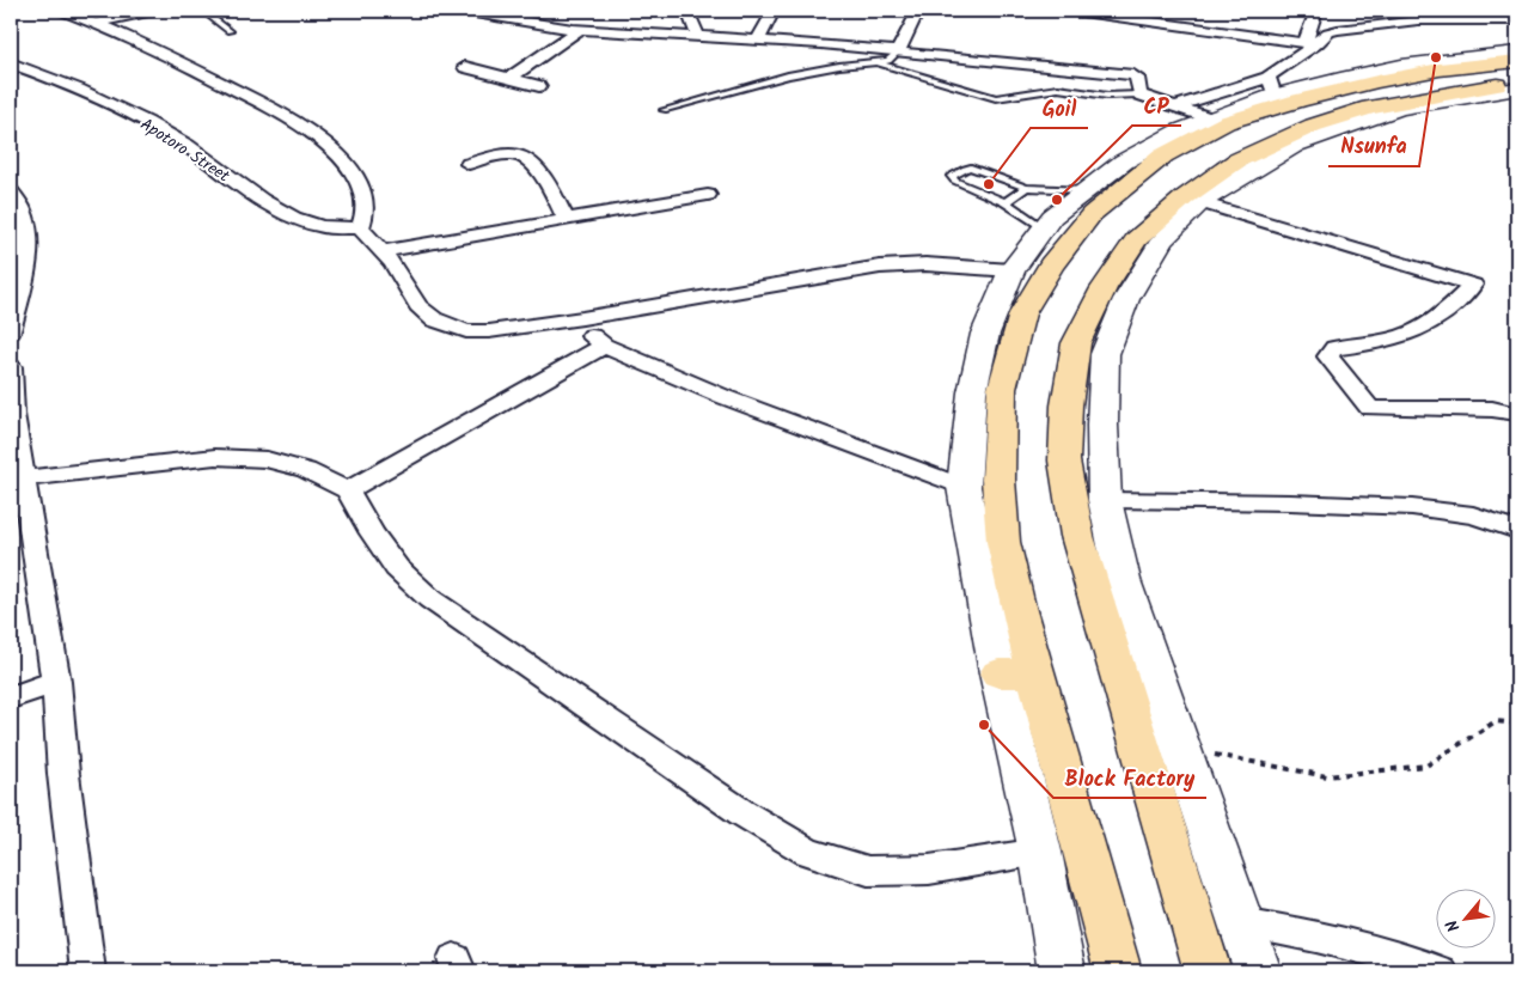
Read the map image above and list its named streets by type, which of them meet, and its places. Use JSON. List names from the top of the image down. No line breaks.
{"streets":{"street":["Apotoro Street"]},"places":["Nsunfa","Goil","CP","Block Factory"],"north":"bottom left"}
